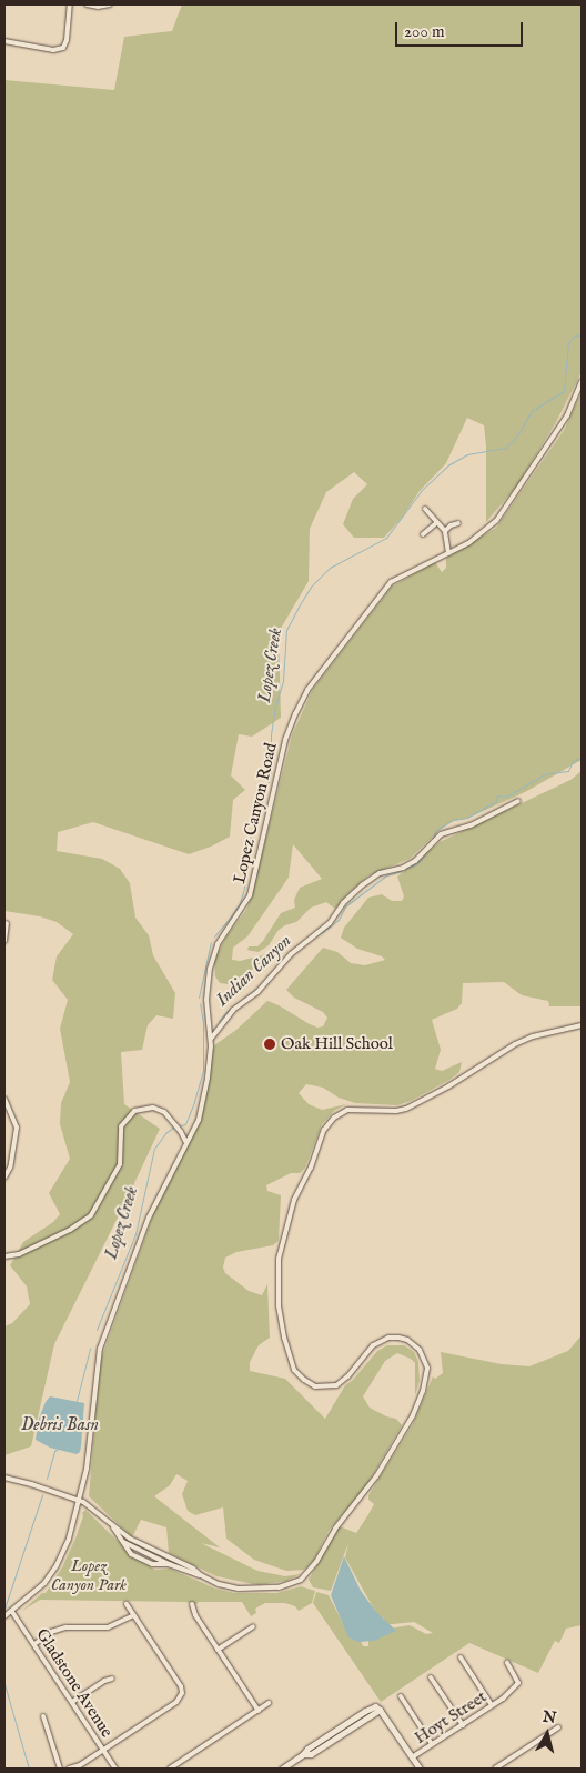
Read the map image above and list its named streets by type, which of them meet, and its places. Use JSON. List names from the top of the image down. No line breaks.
{"streets":{"street":["Lopez Canyon Road","Gladstone Avenue","Hoyt Street"]},"crossings":[["Lopez Canyon Road","Gladstone Avenue"]],"water":["Lopez Creek","Indian Canyon","Debris Basn"],"parks":["Lopez Canyon Park"],"places":["Oak Hill School"],"scale_bar":"200 m","north":"top"}
